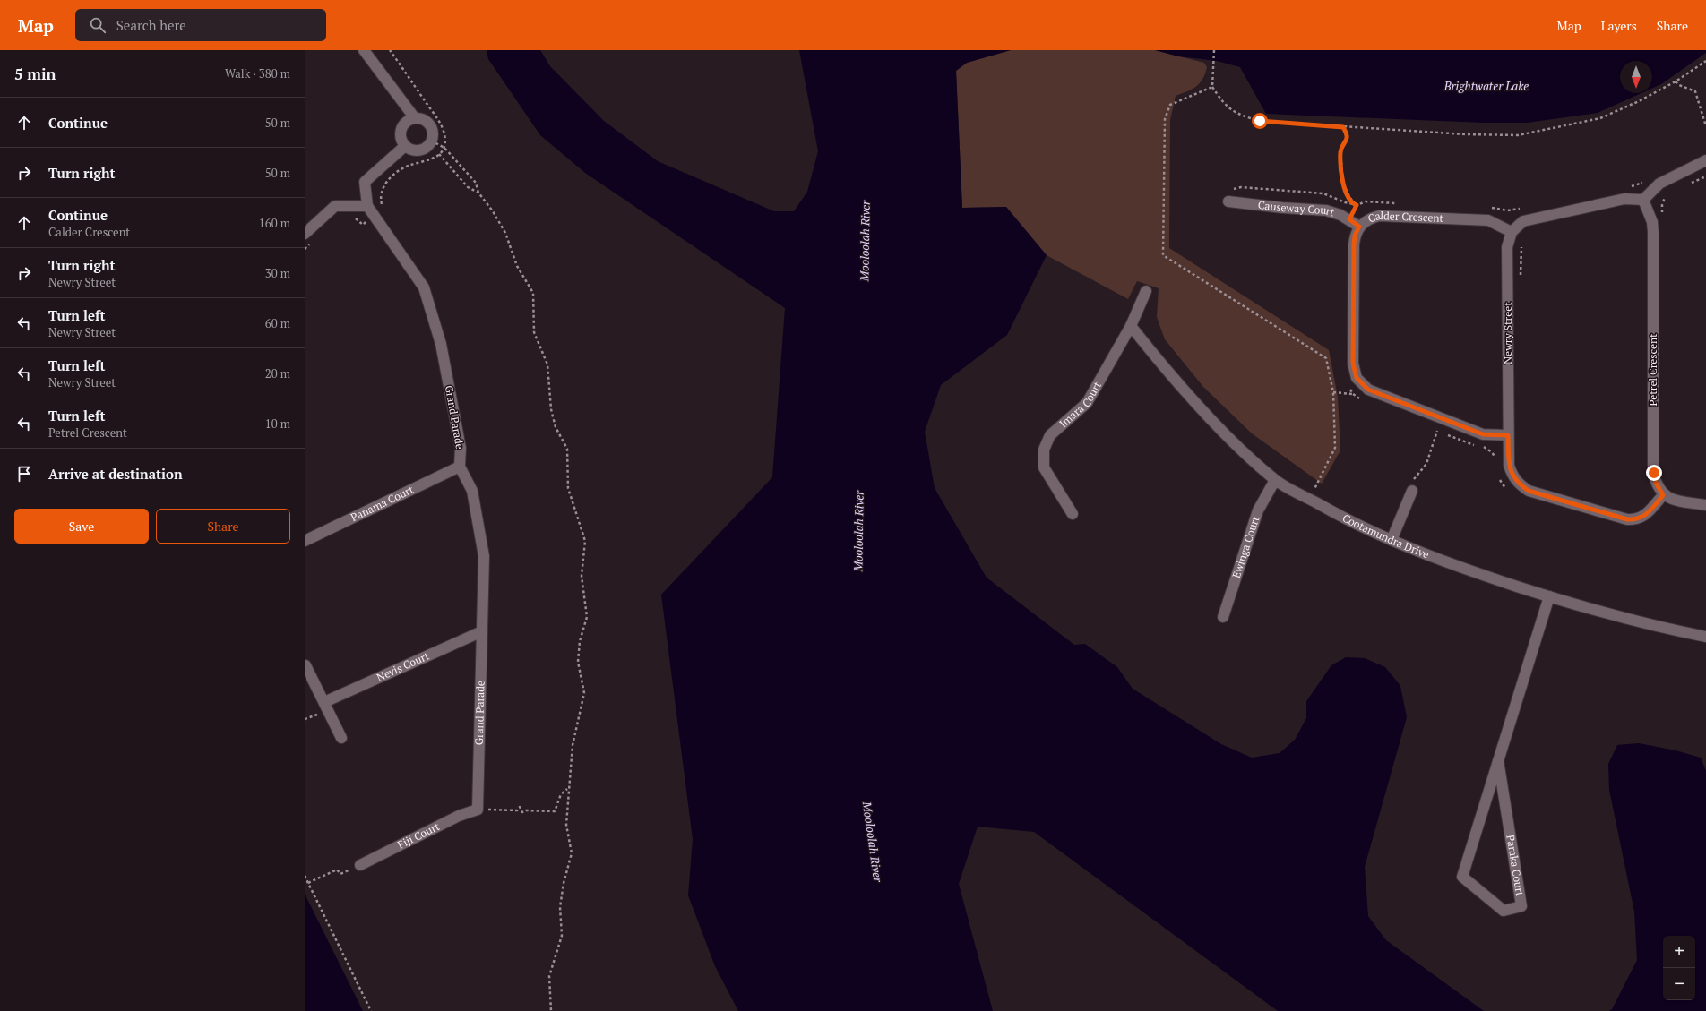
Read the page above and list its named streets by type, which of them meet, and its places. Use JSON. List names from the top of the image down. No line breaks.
{"streets":{"street":["Causeway Court","Calder Crescent","Newry Street","Petrel Crescent","Imara Court","Grand Parade","Panama Court","Cootamundra Drive","Ewinga Court","Nevis Court","Fiji Court","Paraka Court"]},"crossings":[["Causeway Court","Calder Crescent"],["Calder Crescent","Newry Street"],["Newry Street","Petrel Crescent"],["Imara Court","Cootamundra Drive"],["Grand Parade","Panama Court"],["Grand Parade","Nevis Court"],["Grand Parade","Fiji Court"],["Cootamundra Drive","Ewinga Court"],["Cootamundra Drive","Paraka Court"]],"water":["Brightwater Lake","Mooloolah River"],"north":"bottom","page":{"header":"Map","search":"Search here","nav":["Map","Layers","Share"],"heading":["5 min","Walk · 380 m"],"list":[["Continue","50 m"],["Turn right","50 m"],["Continue","Calder Crescent","160 m"],["Turn right","Newry Street","30 m"],["Turn left","Newry Street","60 m"],["Turn left","Newry Street","20 m"],["Turn left","Petrel Crescent","10 m"],"Arrive at destination"],"buttons":["Save","Share"],"map_buttons":["+","−"]}}
